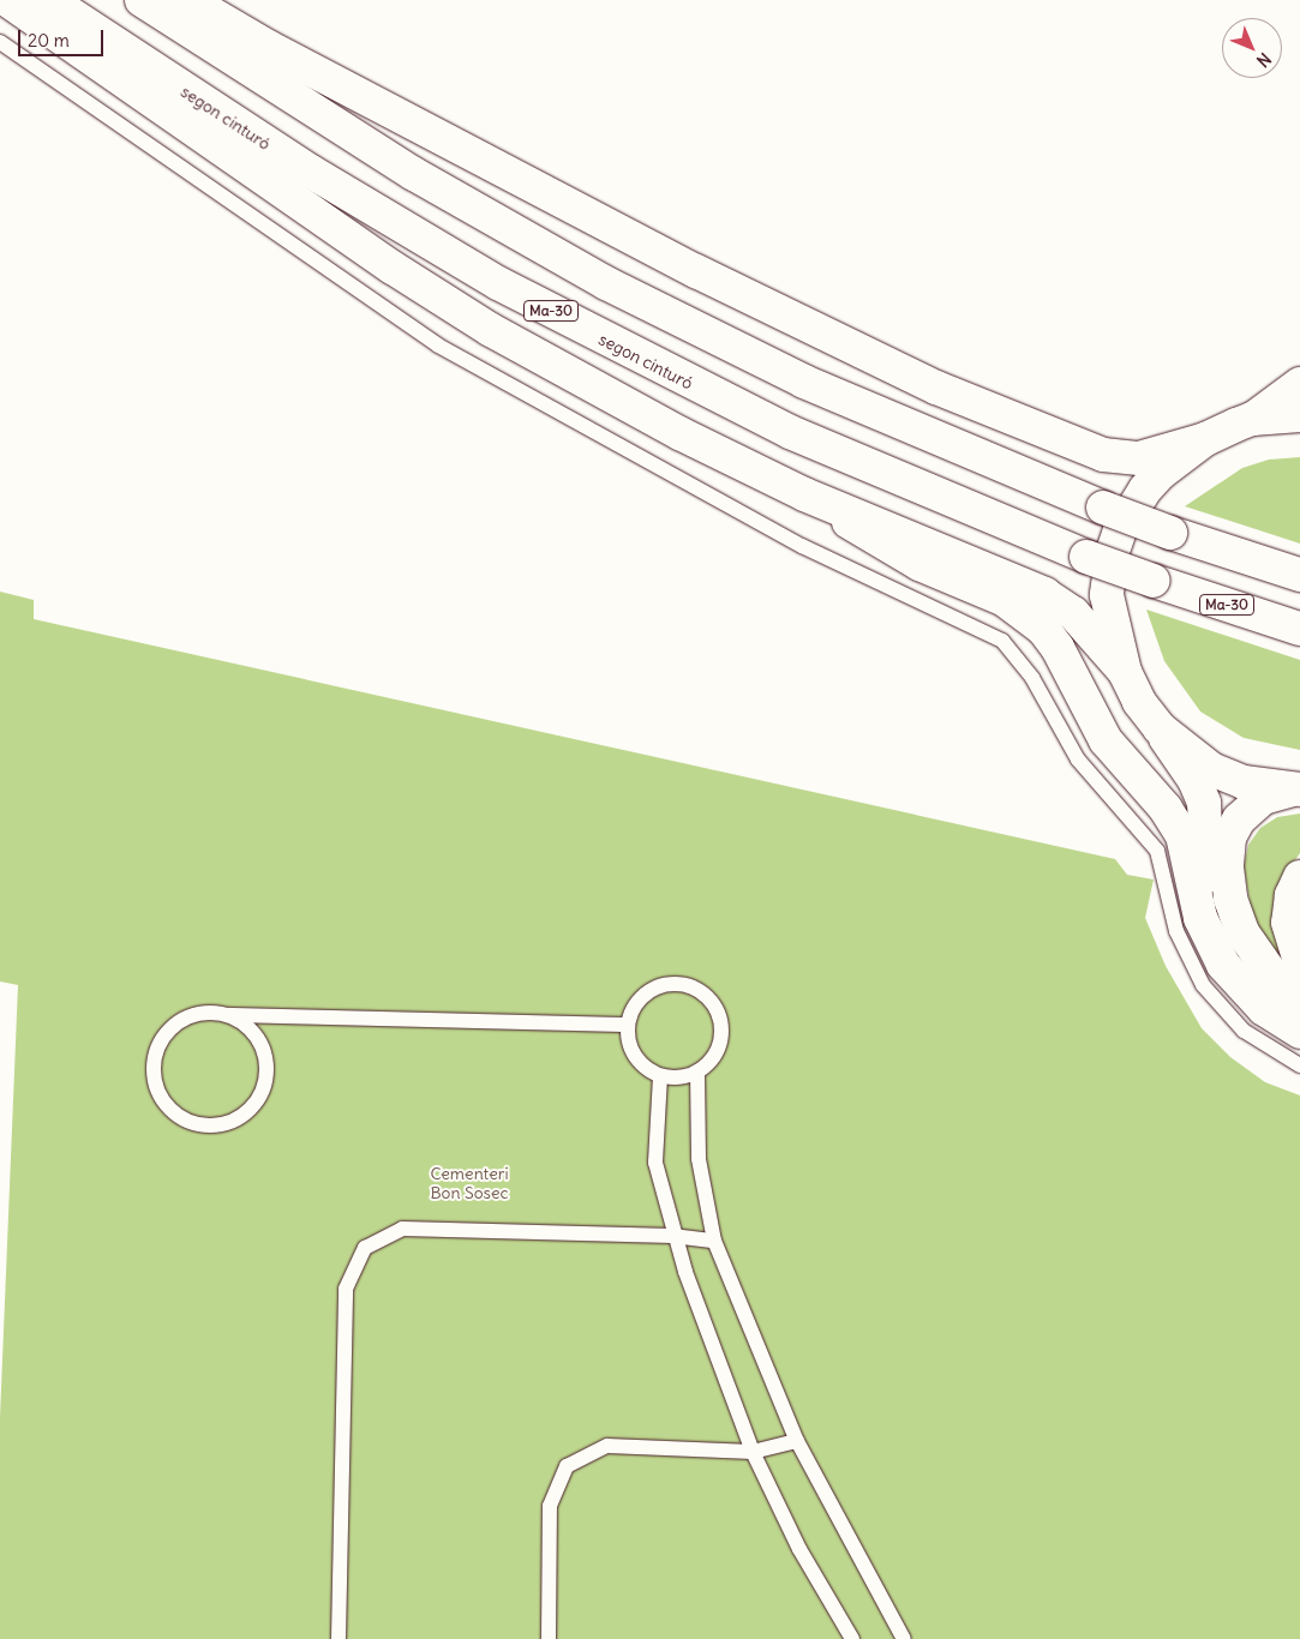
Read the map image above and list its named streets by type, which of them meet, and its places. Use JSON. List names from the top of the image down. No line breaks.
{"streets":{"main road":["segon cinturó","Ma-30"]},"parks":["Cementeri Bon Sosec"],"scale_bar":"20 m","north":"bottom right"}
